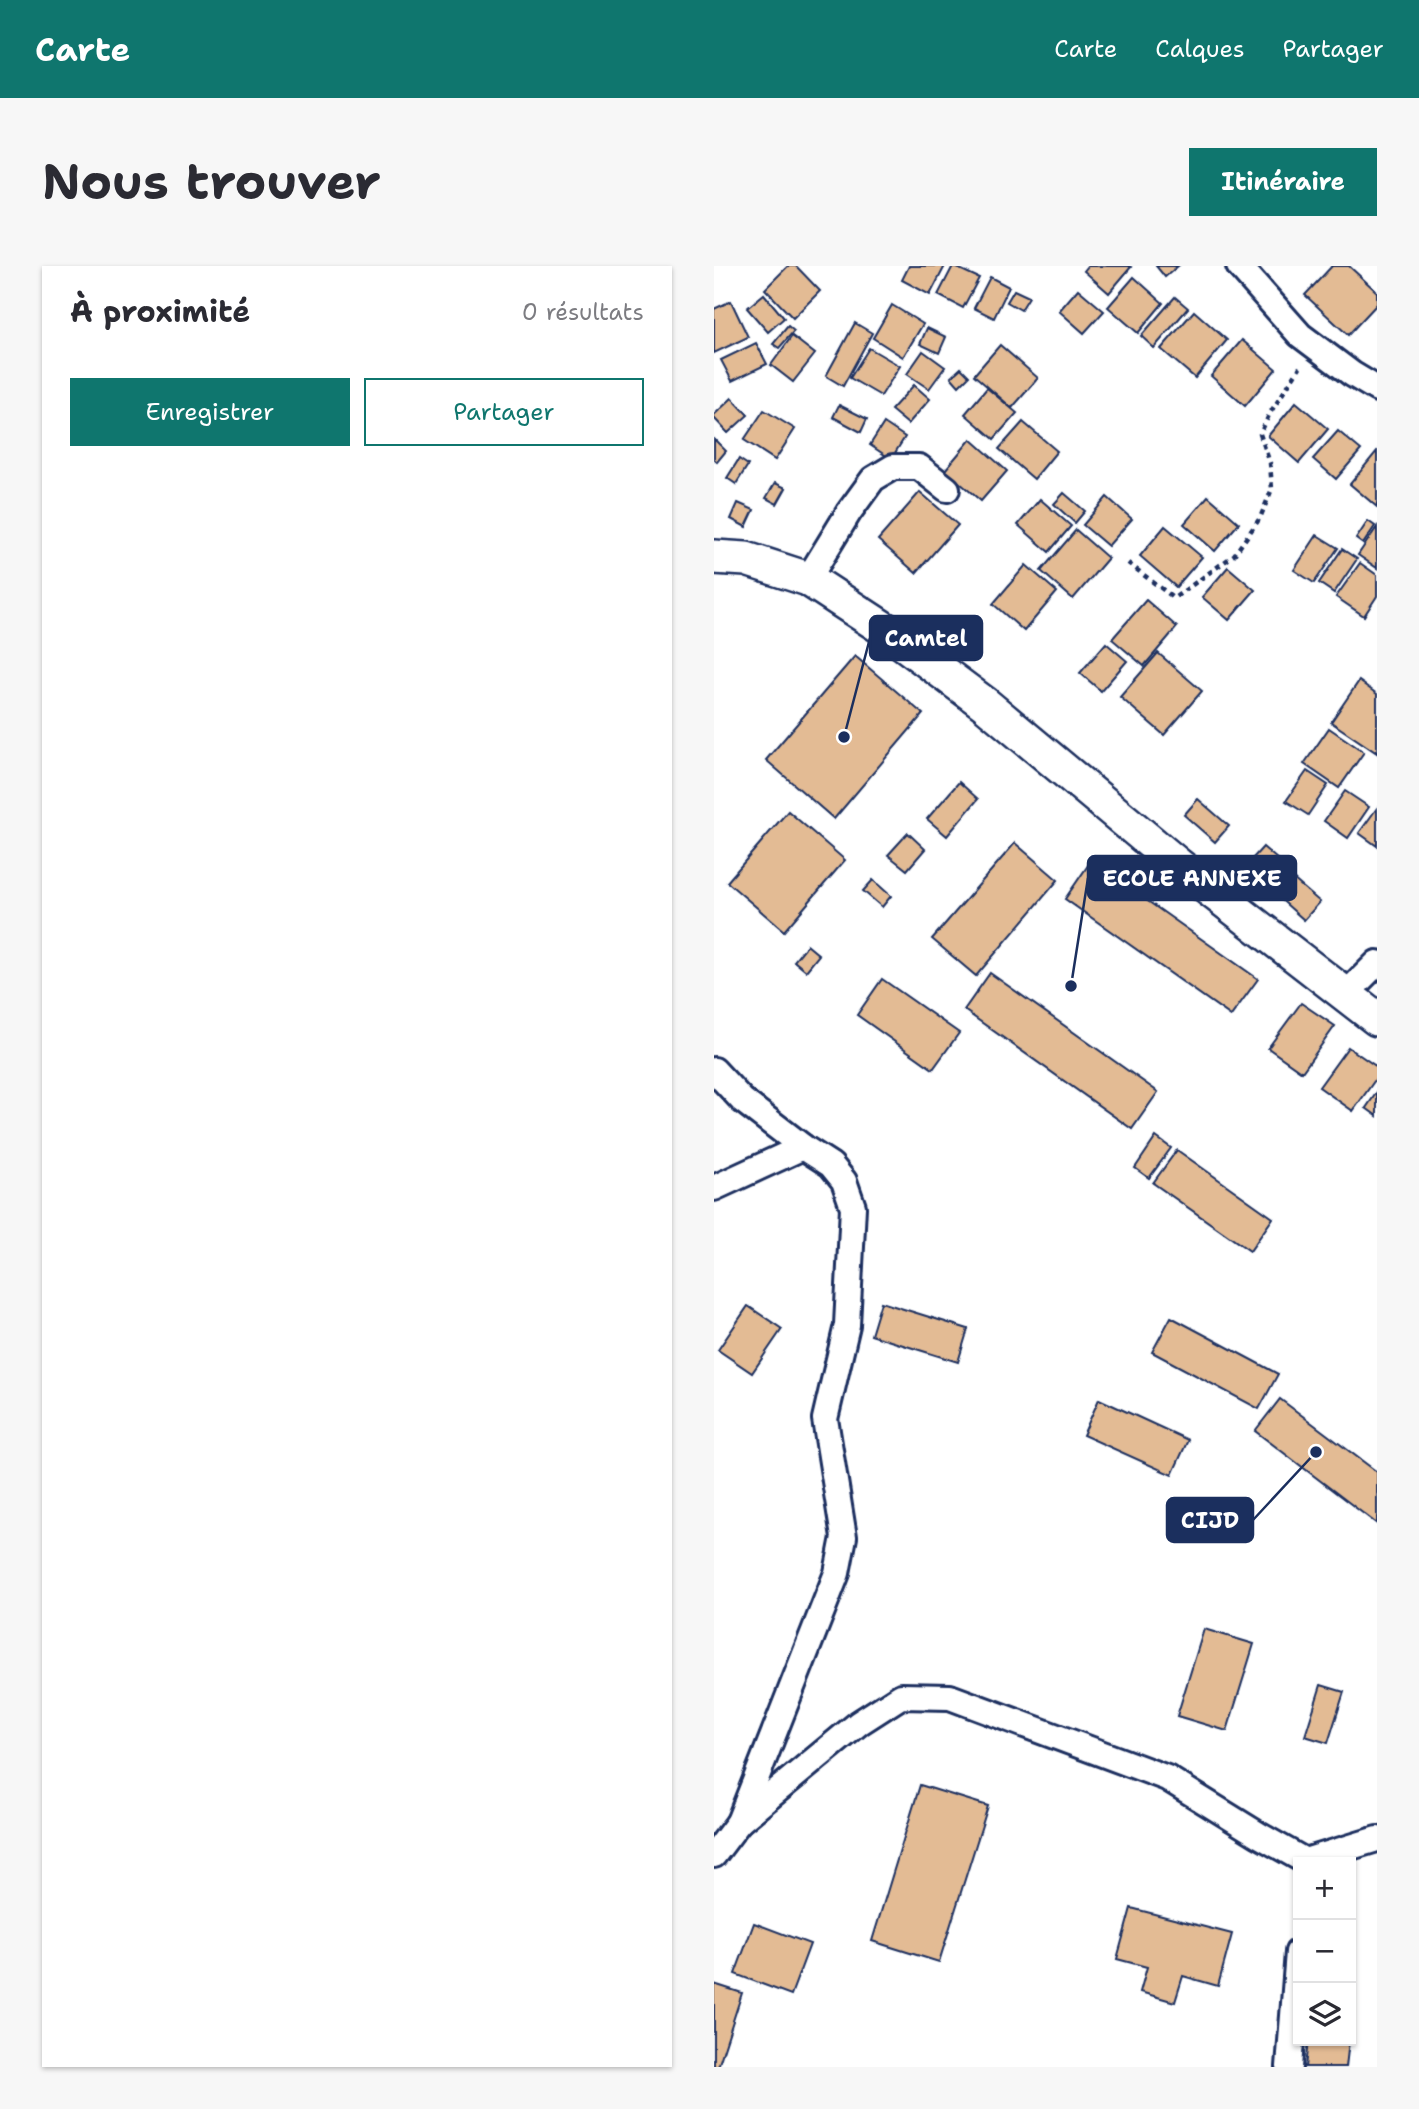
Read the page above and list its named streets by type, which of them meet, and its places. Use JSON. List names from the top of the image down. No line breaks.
{"places":["Camtel","ECOLE ANNEXE","CIJD"],"page":{"header":"Carte","nav":["Carte","Calques","Partager"],"buttons":["Itinéraire",["Enregistrer","Partager"]],"title":"Nous trouver","heading":["À proximité","0 résultats"],"map_buttons":["+","−"]}}
